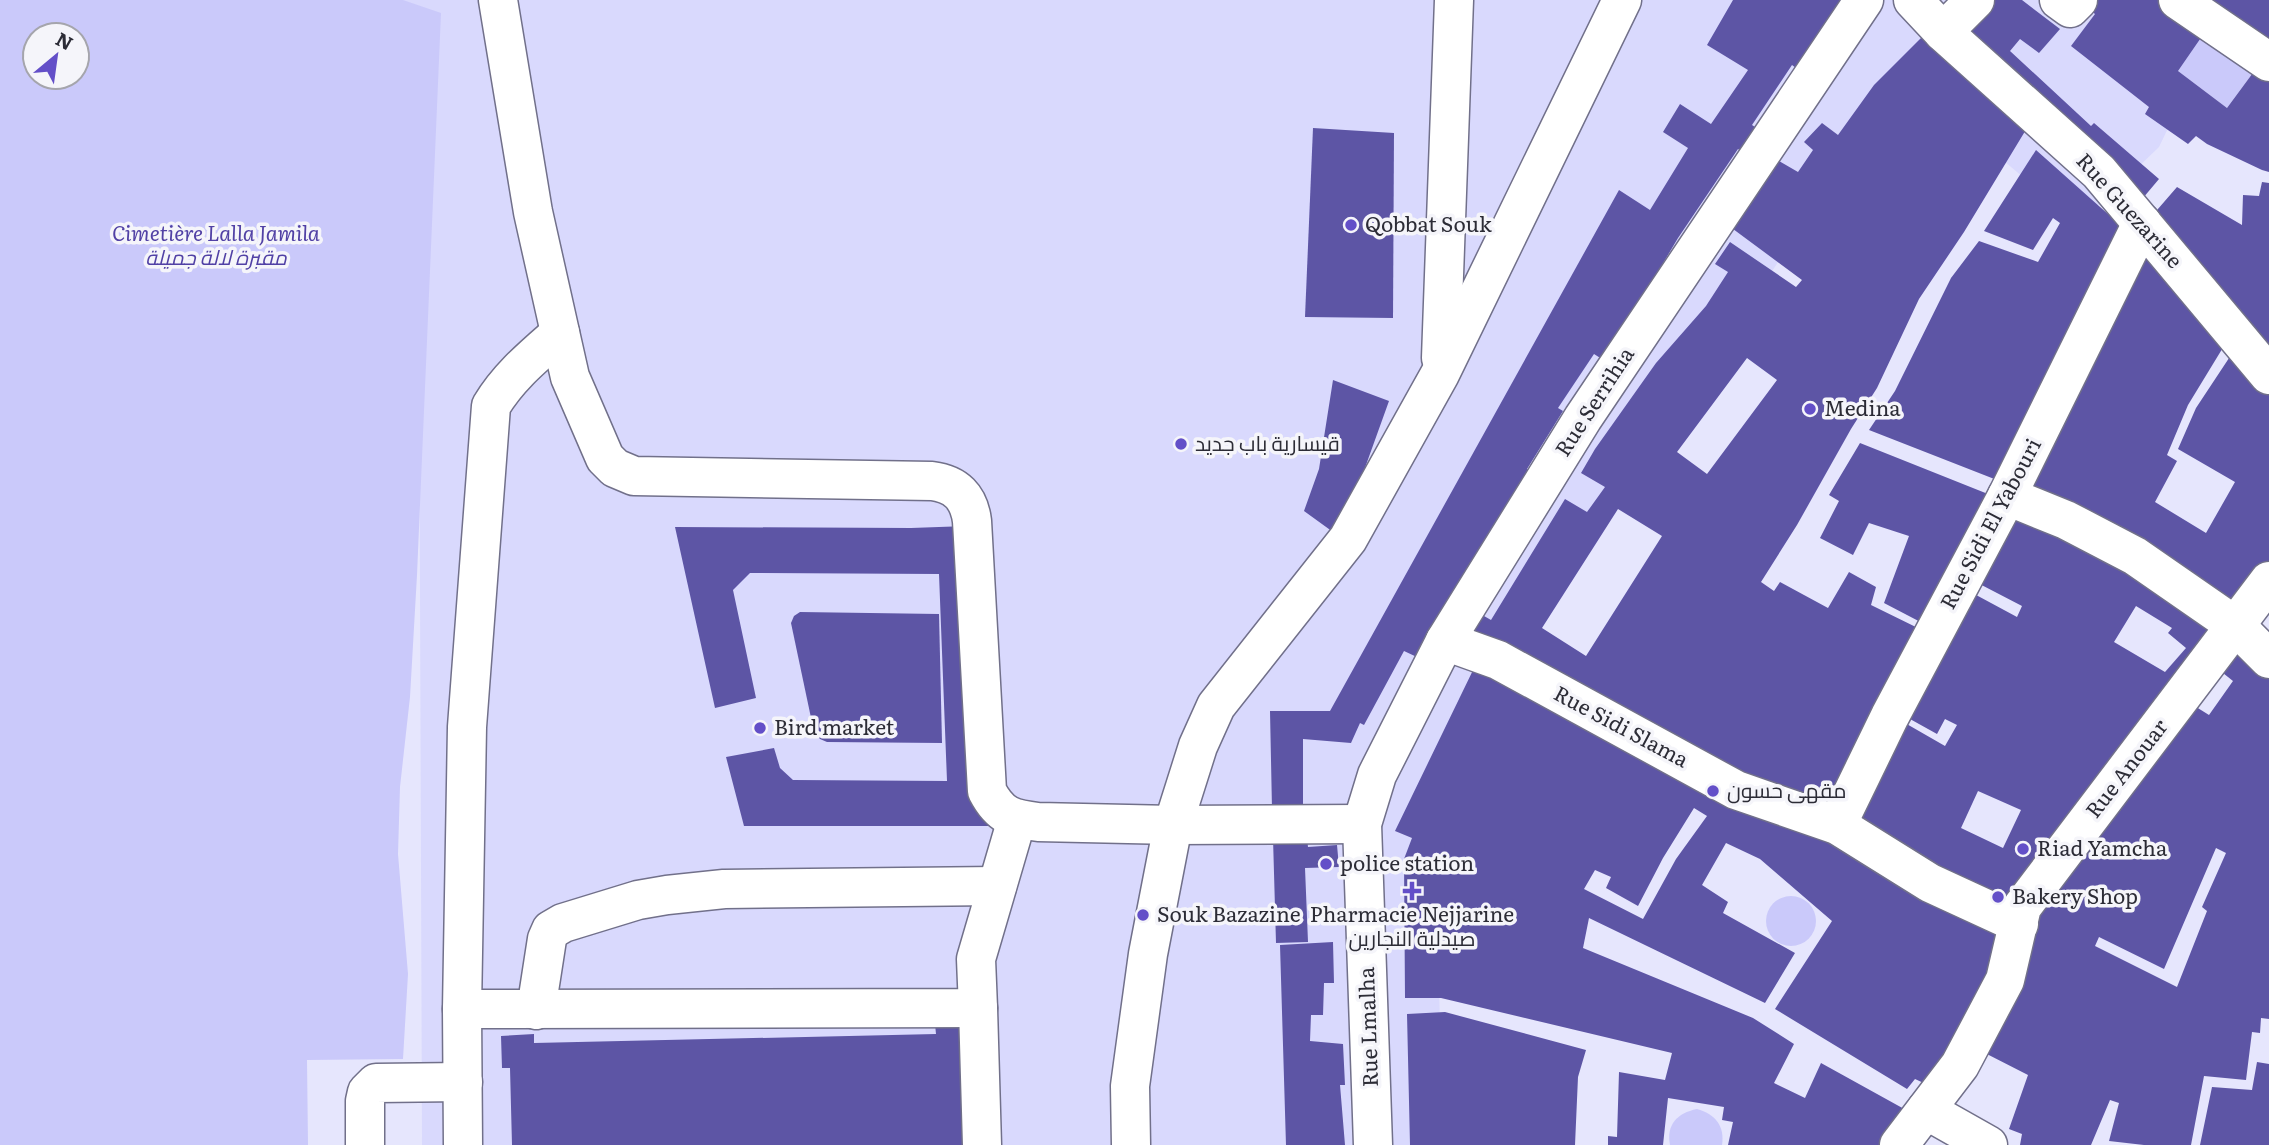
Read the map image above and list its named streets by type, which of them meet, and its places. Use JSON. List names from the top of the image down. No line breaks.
{"streets":{"street":["Rue Guezarine","Rue Serrihia","Rue Sidi El Yabouri","Rue Sidi Slama","Rue Anouar","Rue Lmalha"]},"crossings":[["Rue Guezarine","Rue Sidi El Yabouri"],["Rue Serrihia","Rue Sidi Slama"],["Rue Serrihia","Rue Lmalha"],["Rue Sidi El Yabouri","Rue Sidi Slama"],["Rue Sidi Slama","Rue Anouar"]],"parks":["Cimetière Lalla Jamila مقبرة لالة جميلة"],"places":{"other":["Qobbat Souk","Medina","قيسارية باب جديد","Bird market","مقهى حسون","Riad Yamcha","police station","Bakery Shop","Souk Bazazine"],"health":["Pharmacie Nejjarine صيدلية النجارين"]},"north":"top right"}
